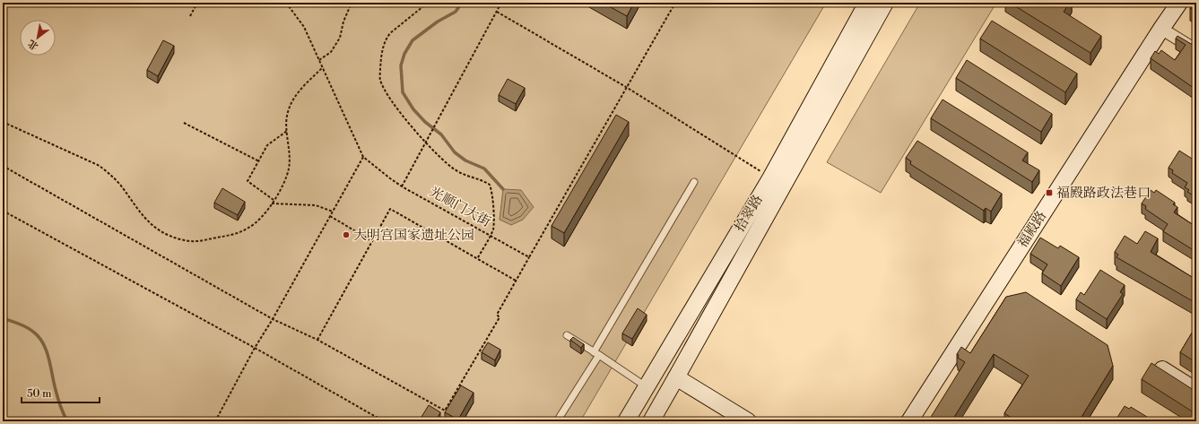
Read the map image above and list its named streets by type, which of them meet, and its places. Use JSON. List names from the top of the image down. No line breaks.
{"streets":{"main road":["拾翠路","福殿路"],"path":["光顺门大街"]},"places":{"transit":["福殿路政法巷口"],"other":["大明宫国家遗址公园"]},"scale_bar":"50 m","north":"bottom left"}
